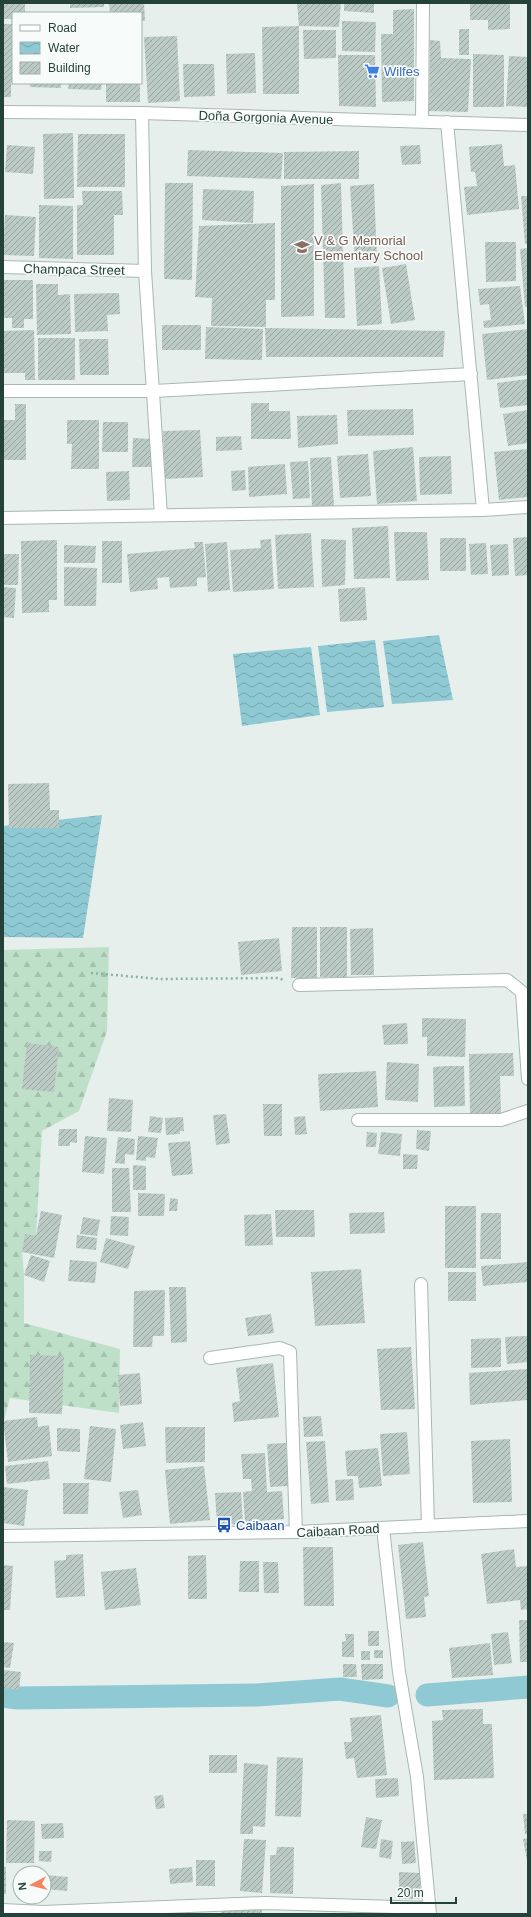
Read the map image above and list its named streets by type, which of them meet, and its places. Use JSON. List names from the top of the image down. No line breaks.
{"streets":{"street":["Doña Gorgonia Avenue","Champaca Street","Caibaan Road"]},"places":{"supermarket":["Wilfes"],"school or university":["V & G Memorial Elementary School"],"bus stop":["Caibaan"]},"legend":["Road","Water","Building"],"scale_bar":"20 m","north":"left"}
